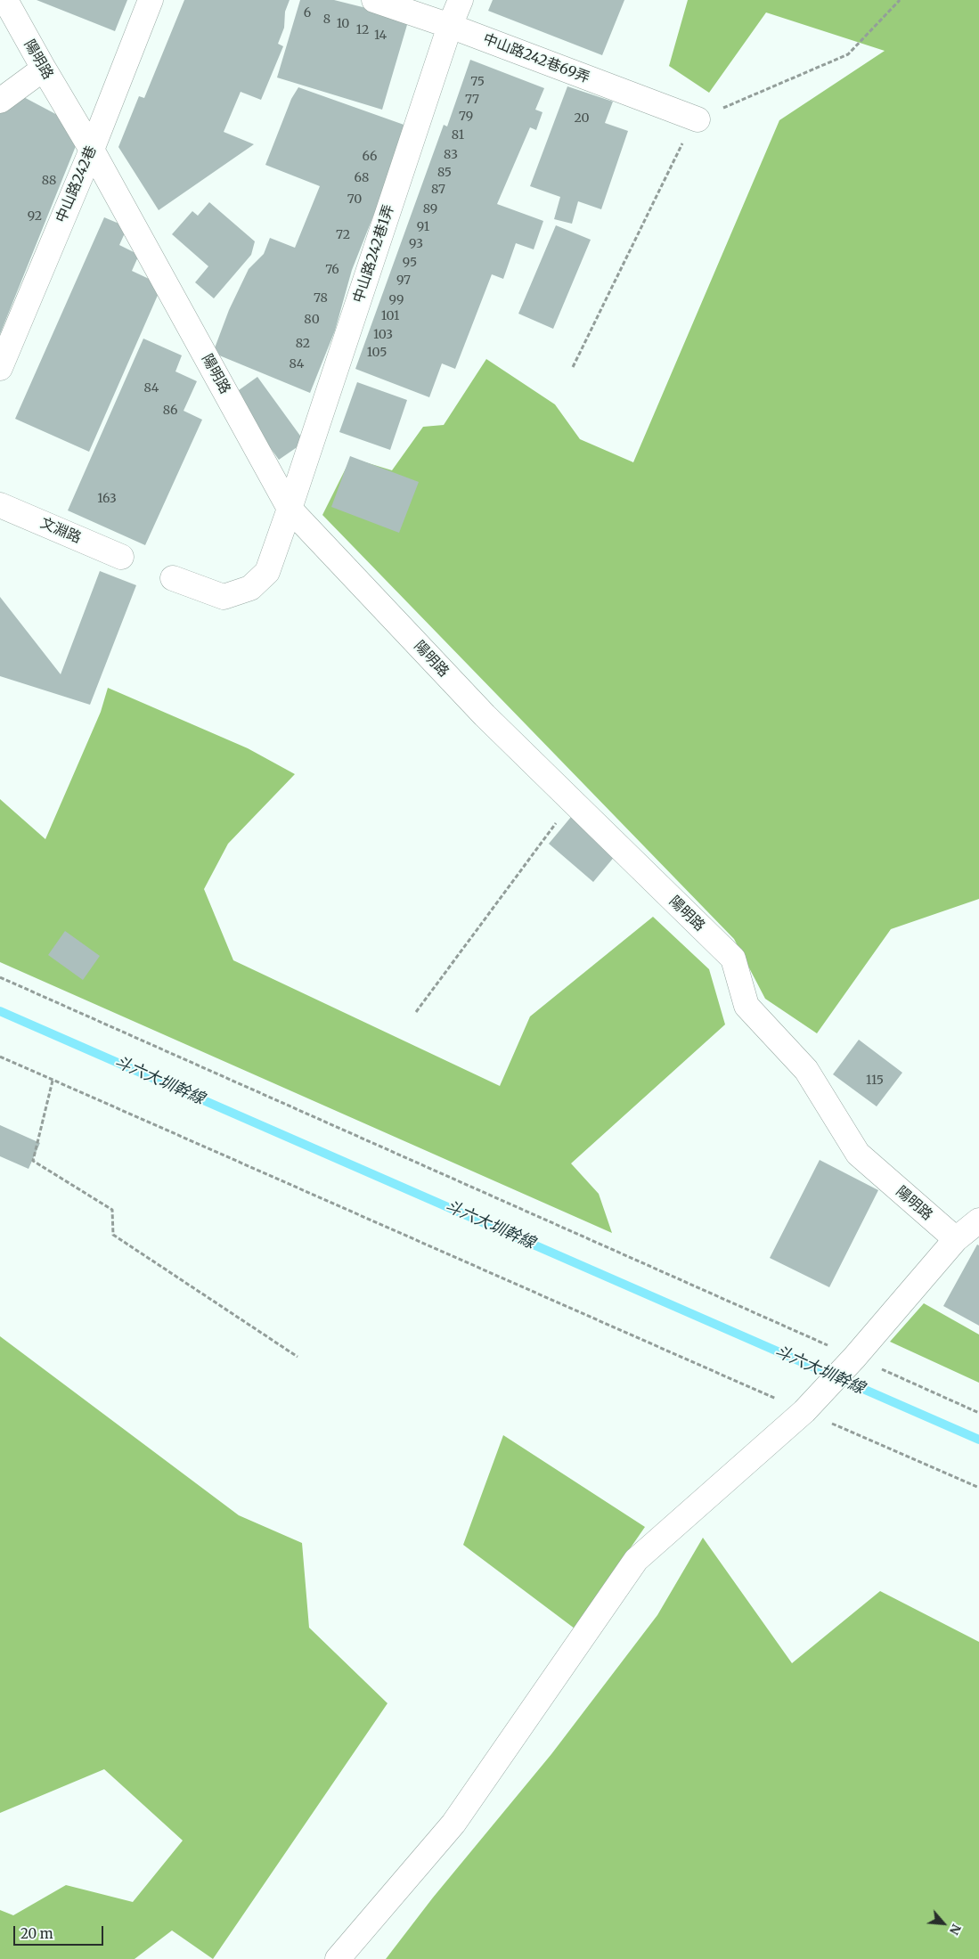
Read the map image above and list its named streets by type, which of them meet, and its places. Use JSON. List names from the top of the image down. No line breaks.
{"streets":{"street":["中山路242巷69弄","陽明路","中山路242巷","中山路242巷1弄","文淵路"]},"crossings":[["中山路242巷69弄","中山路242巷1弄"],["陽明路","中山路242巷"],["陽明路","中山路242巷1弄"]],"water":["斗六大圳幹線"],"house_numbers":["6","8","10","12","14","75","77","79","20","81","83","66","85","68","88","87","70","89","92","91","72","93","95","76","97","78","99","101","80","103","82","105","84","84","86","163","115"],"scale_bar":"20 m","north":"bottom right"}
